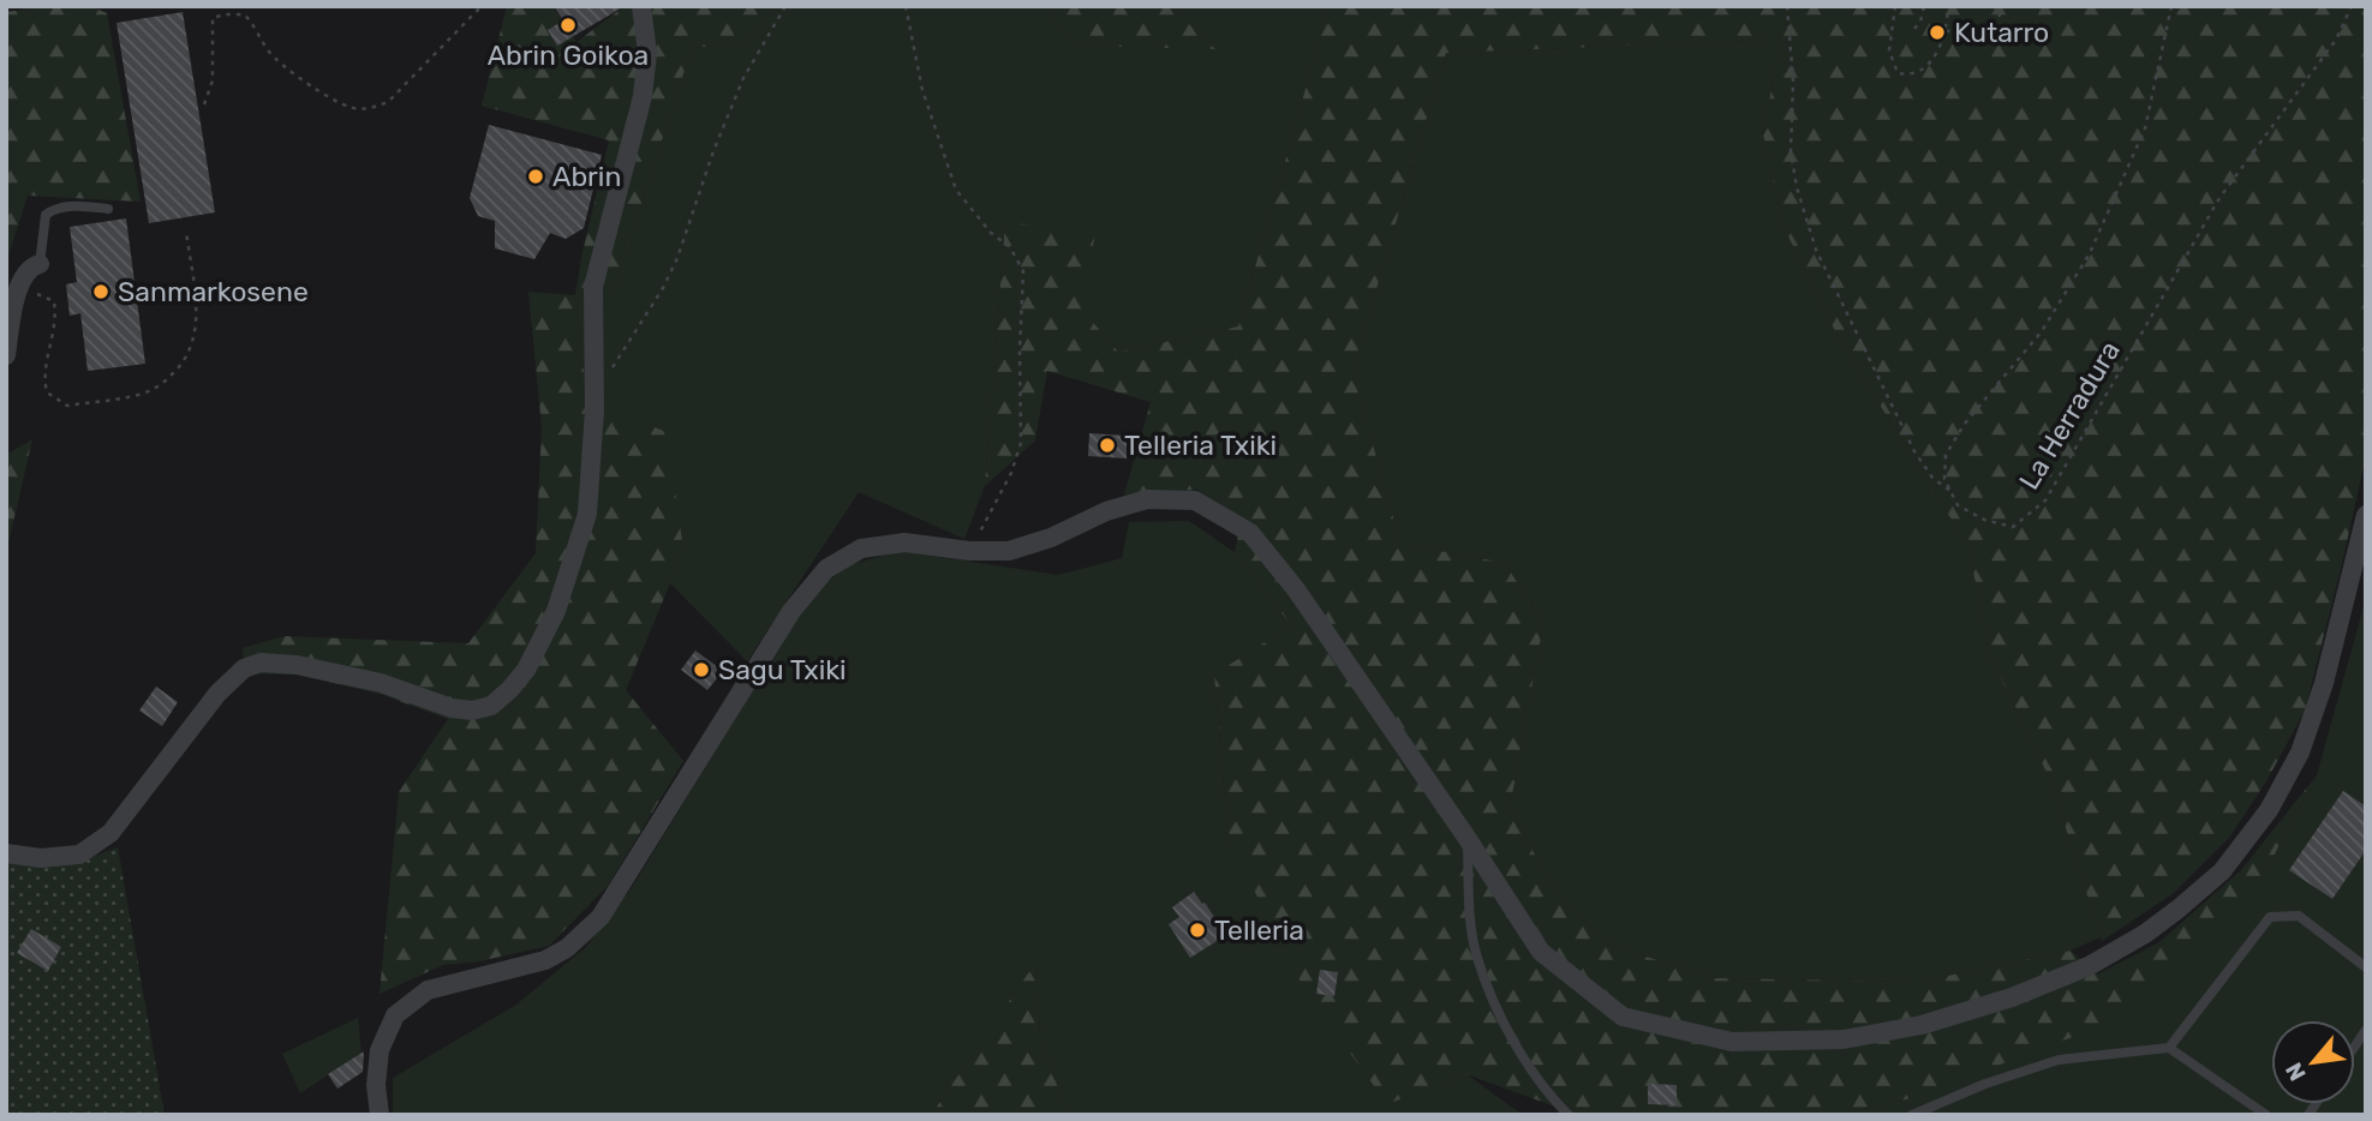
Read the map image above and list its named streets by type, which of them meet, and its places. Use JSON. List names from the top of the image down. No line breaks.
{"streets":{"path":["La Herradura"]},"places":["Abrin Goikoa","Kutarro","Abrin","Sanmarkosene","Telleria Txiki","Sagu Txiki","Telleria"],"north":"bottom left"}
